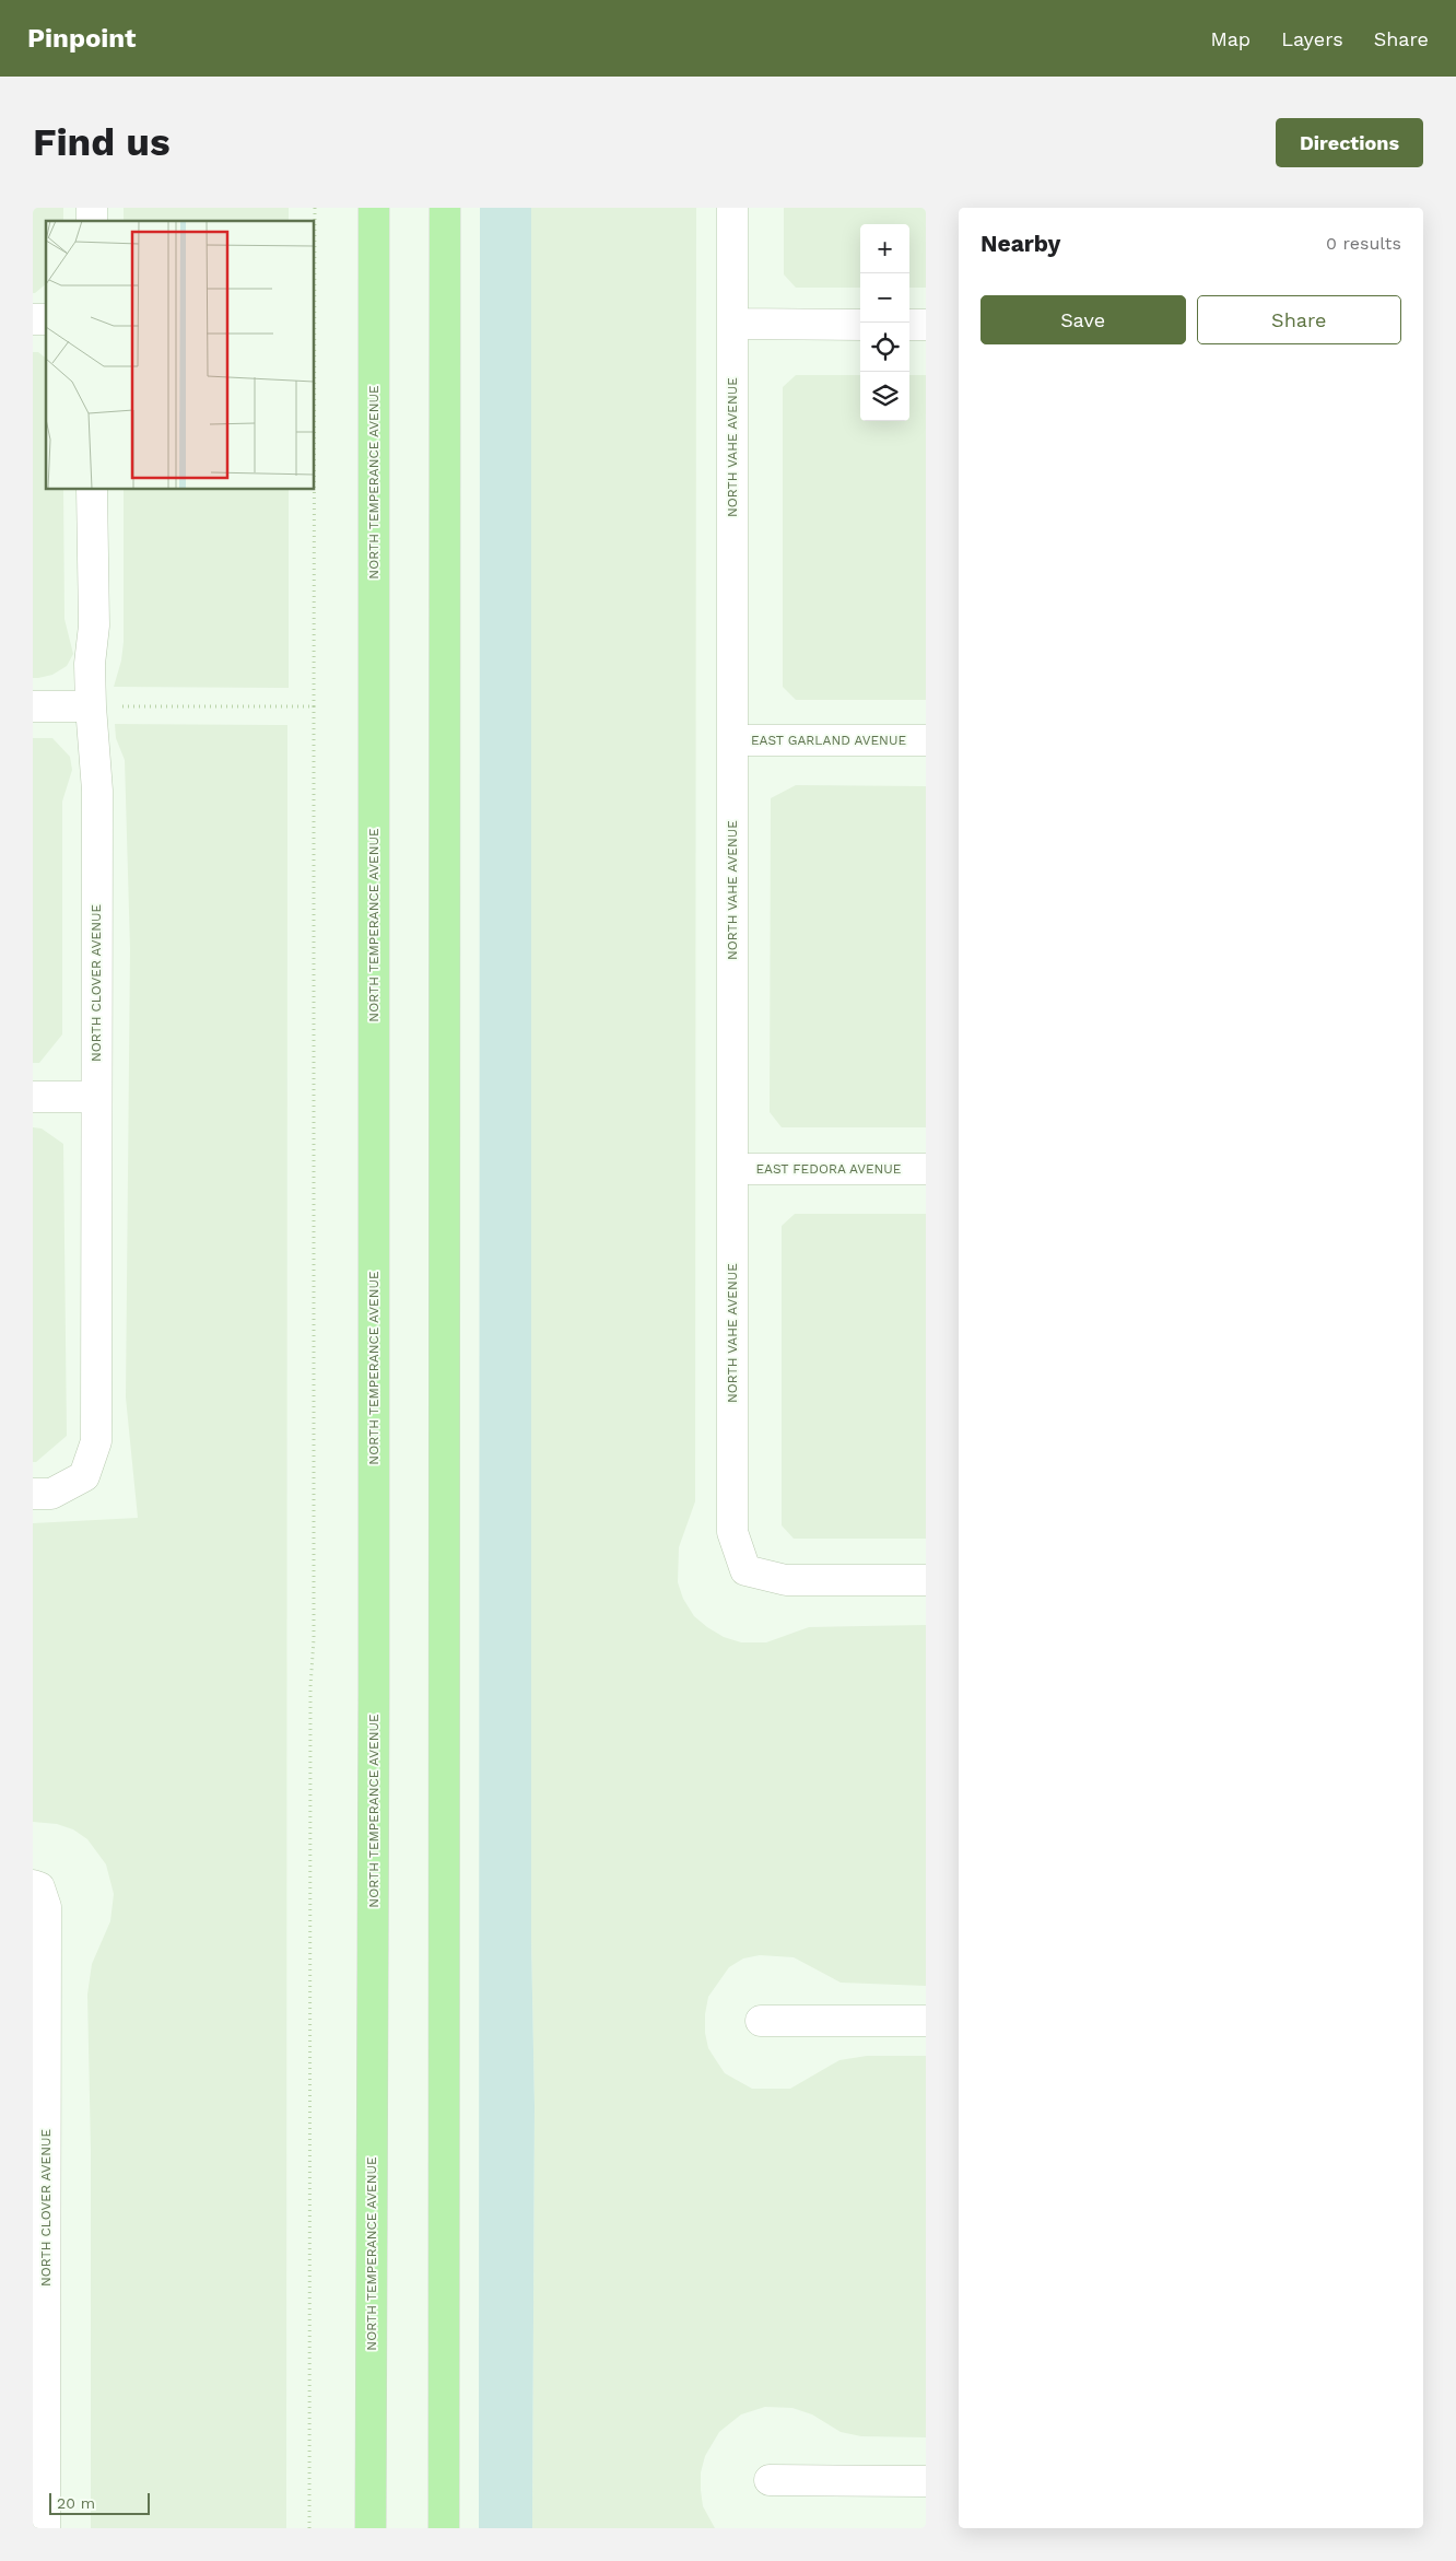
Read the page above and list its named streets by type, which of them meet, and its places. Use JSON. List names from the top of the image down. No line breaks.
{"streets":{"main road":["NORTH TEMPERANCE AVENUE"],"street":["NORTH VAHE AVENUE","EAST GARLAND AVENUE","NORTH CLOVER AVENUE","EAST FEDORA AVENUE"]},"crossings":[["NORTH VAHE AVENUE","EAST GARLAND AVENUE"],["NORTH VAHE AVENUE","EAST FEDORA AVENUE"]],"scale_bar":"20 m","page":{"header":"Pinpoint","nav":["Map","Layers","Share"],"buttons":["Directions",["Save","Share"]],"title":"Find us","heading":["Nearby","0 results"],"map_buttons":["+","−"],"scale":"20 m"}}
